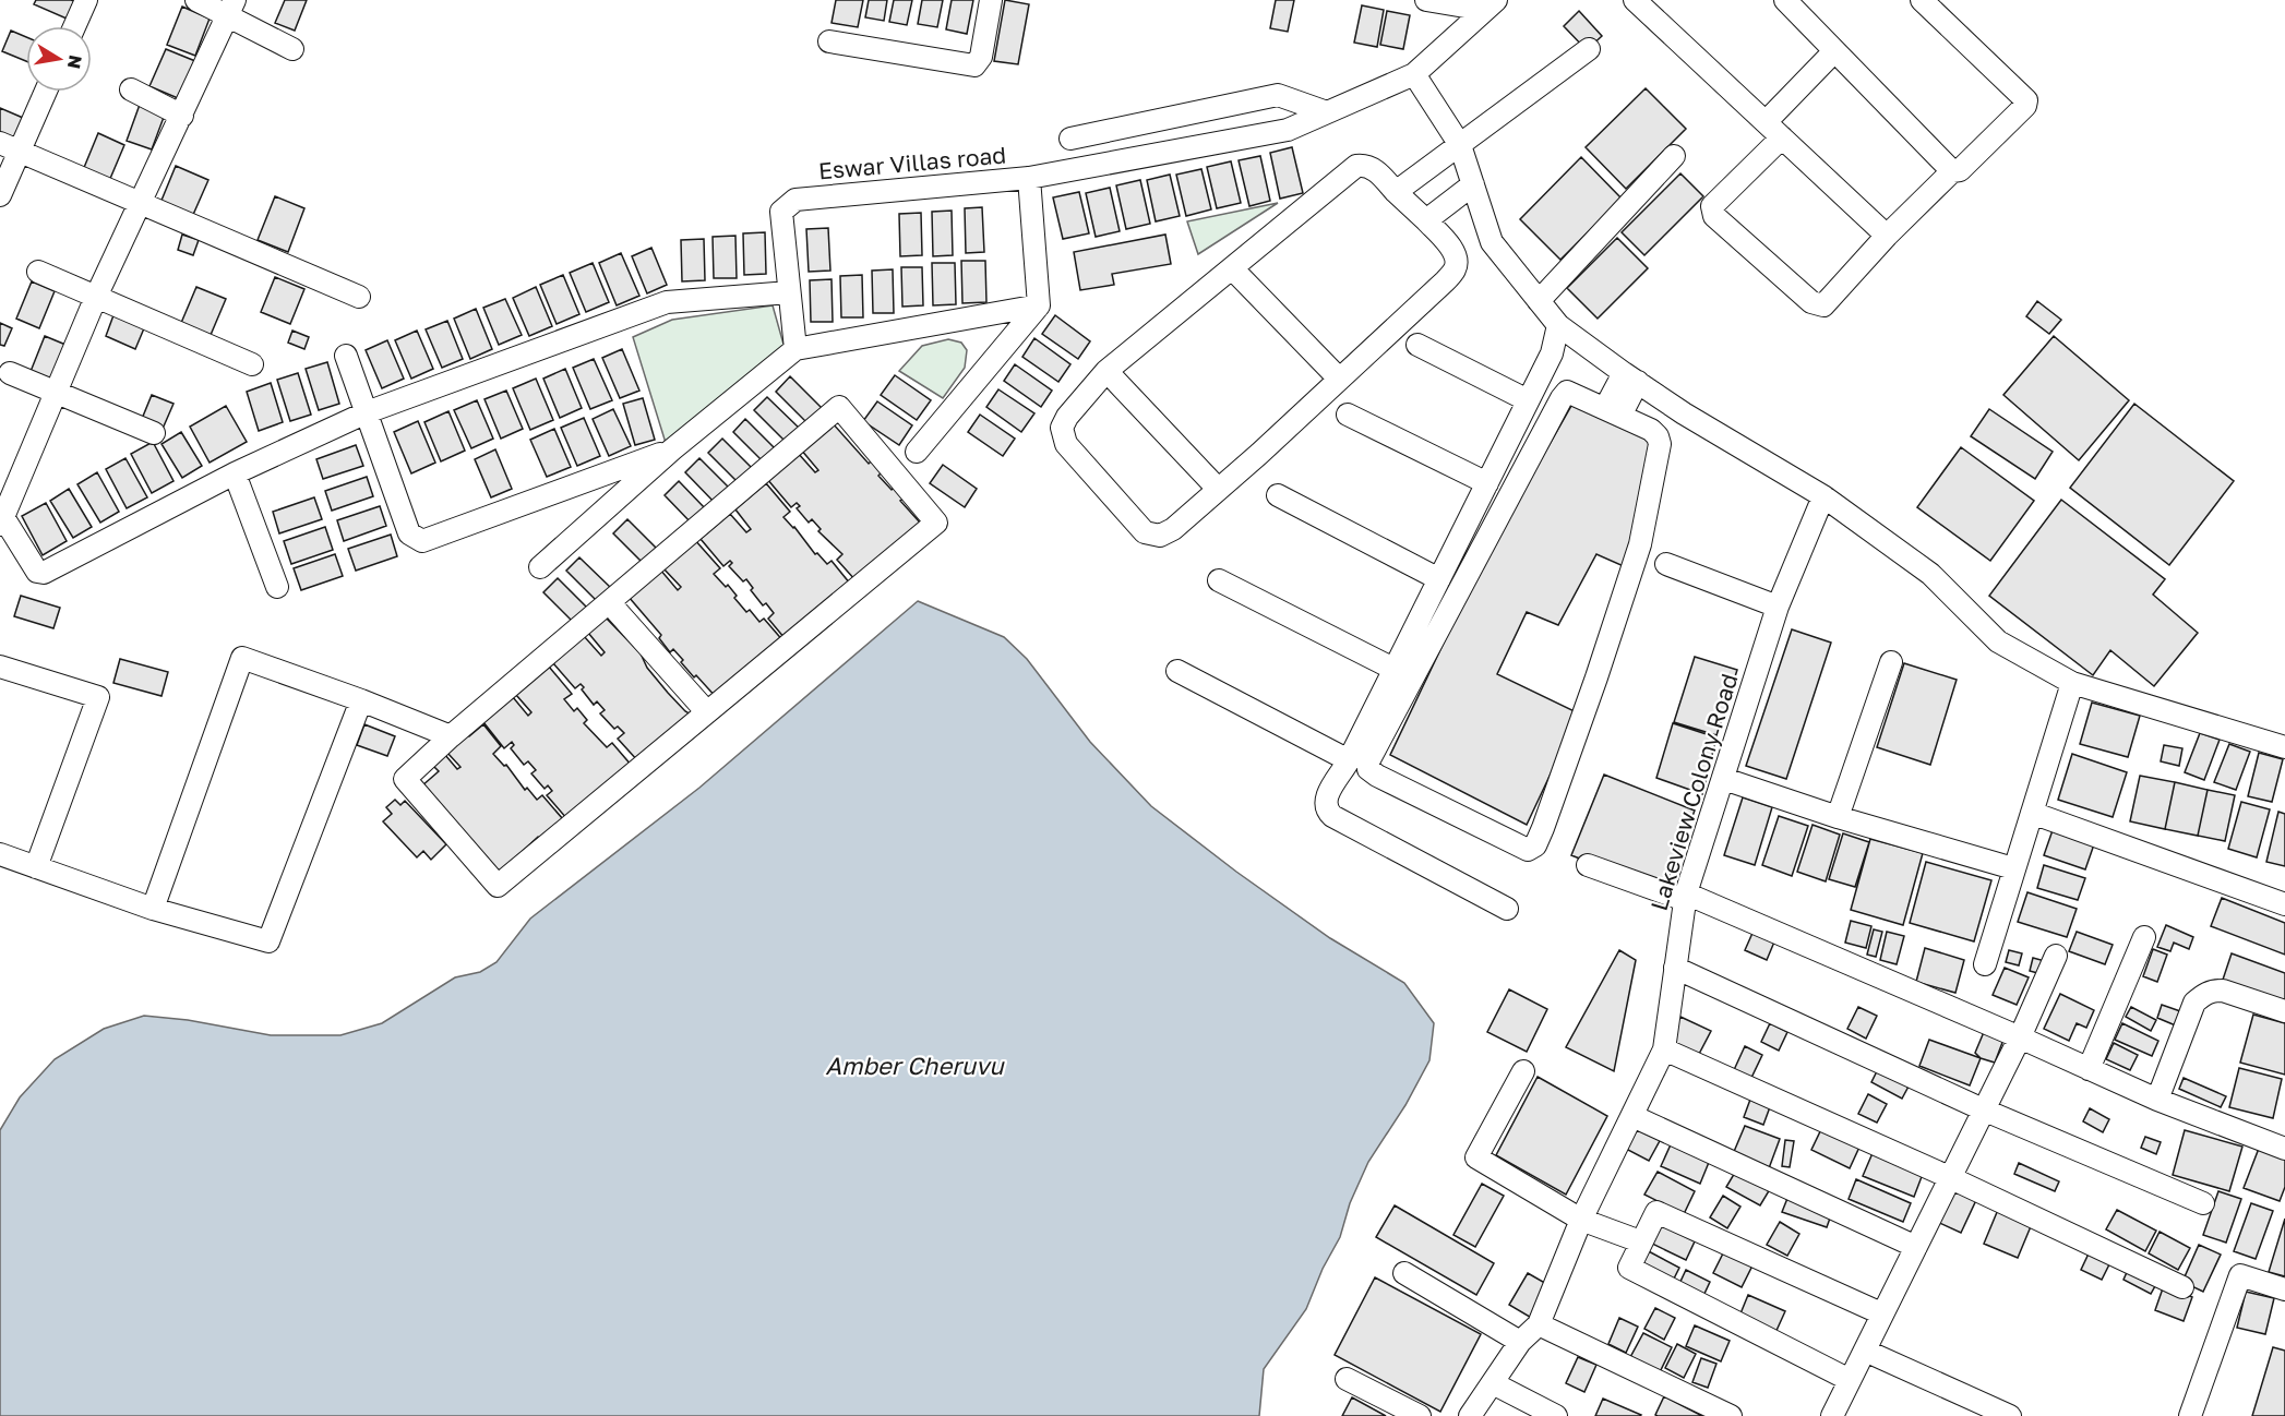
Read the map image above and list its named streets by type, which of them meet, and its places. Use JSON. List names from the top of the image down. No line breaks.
{"streets":{"street":["Eswar Villas road","Lakeview Colony Road"]},"water":["Amber Cheruvu"],"north":"right"}
